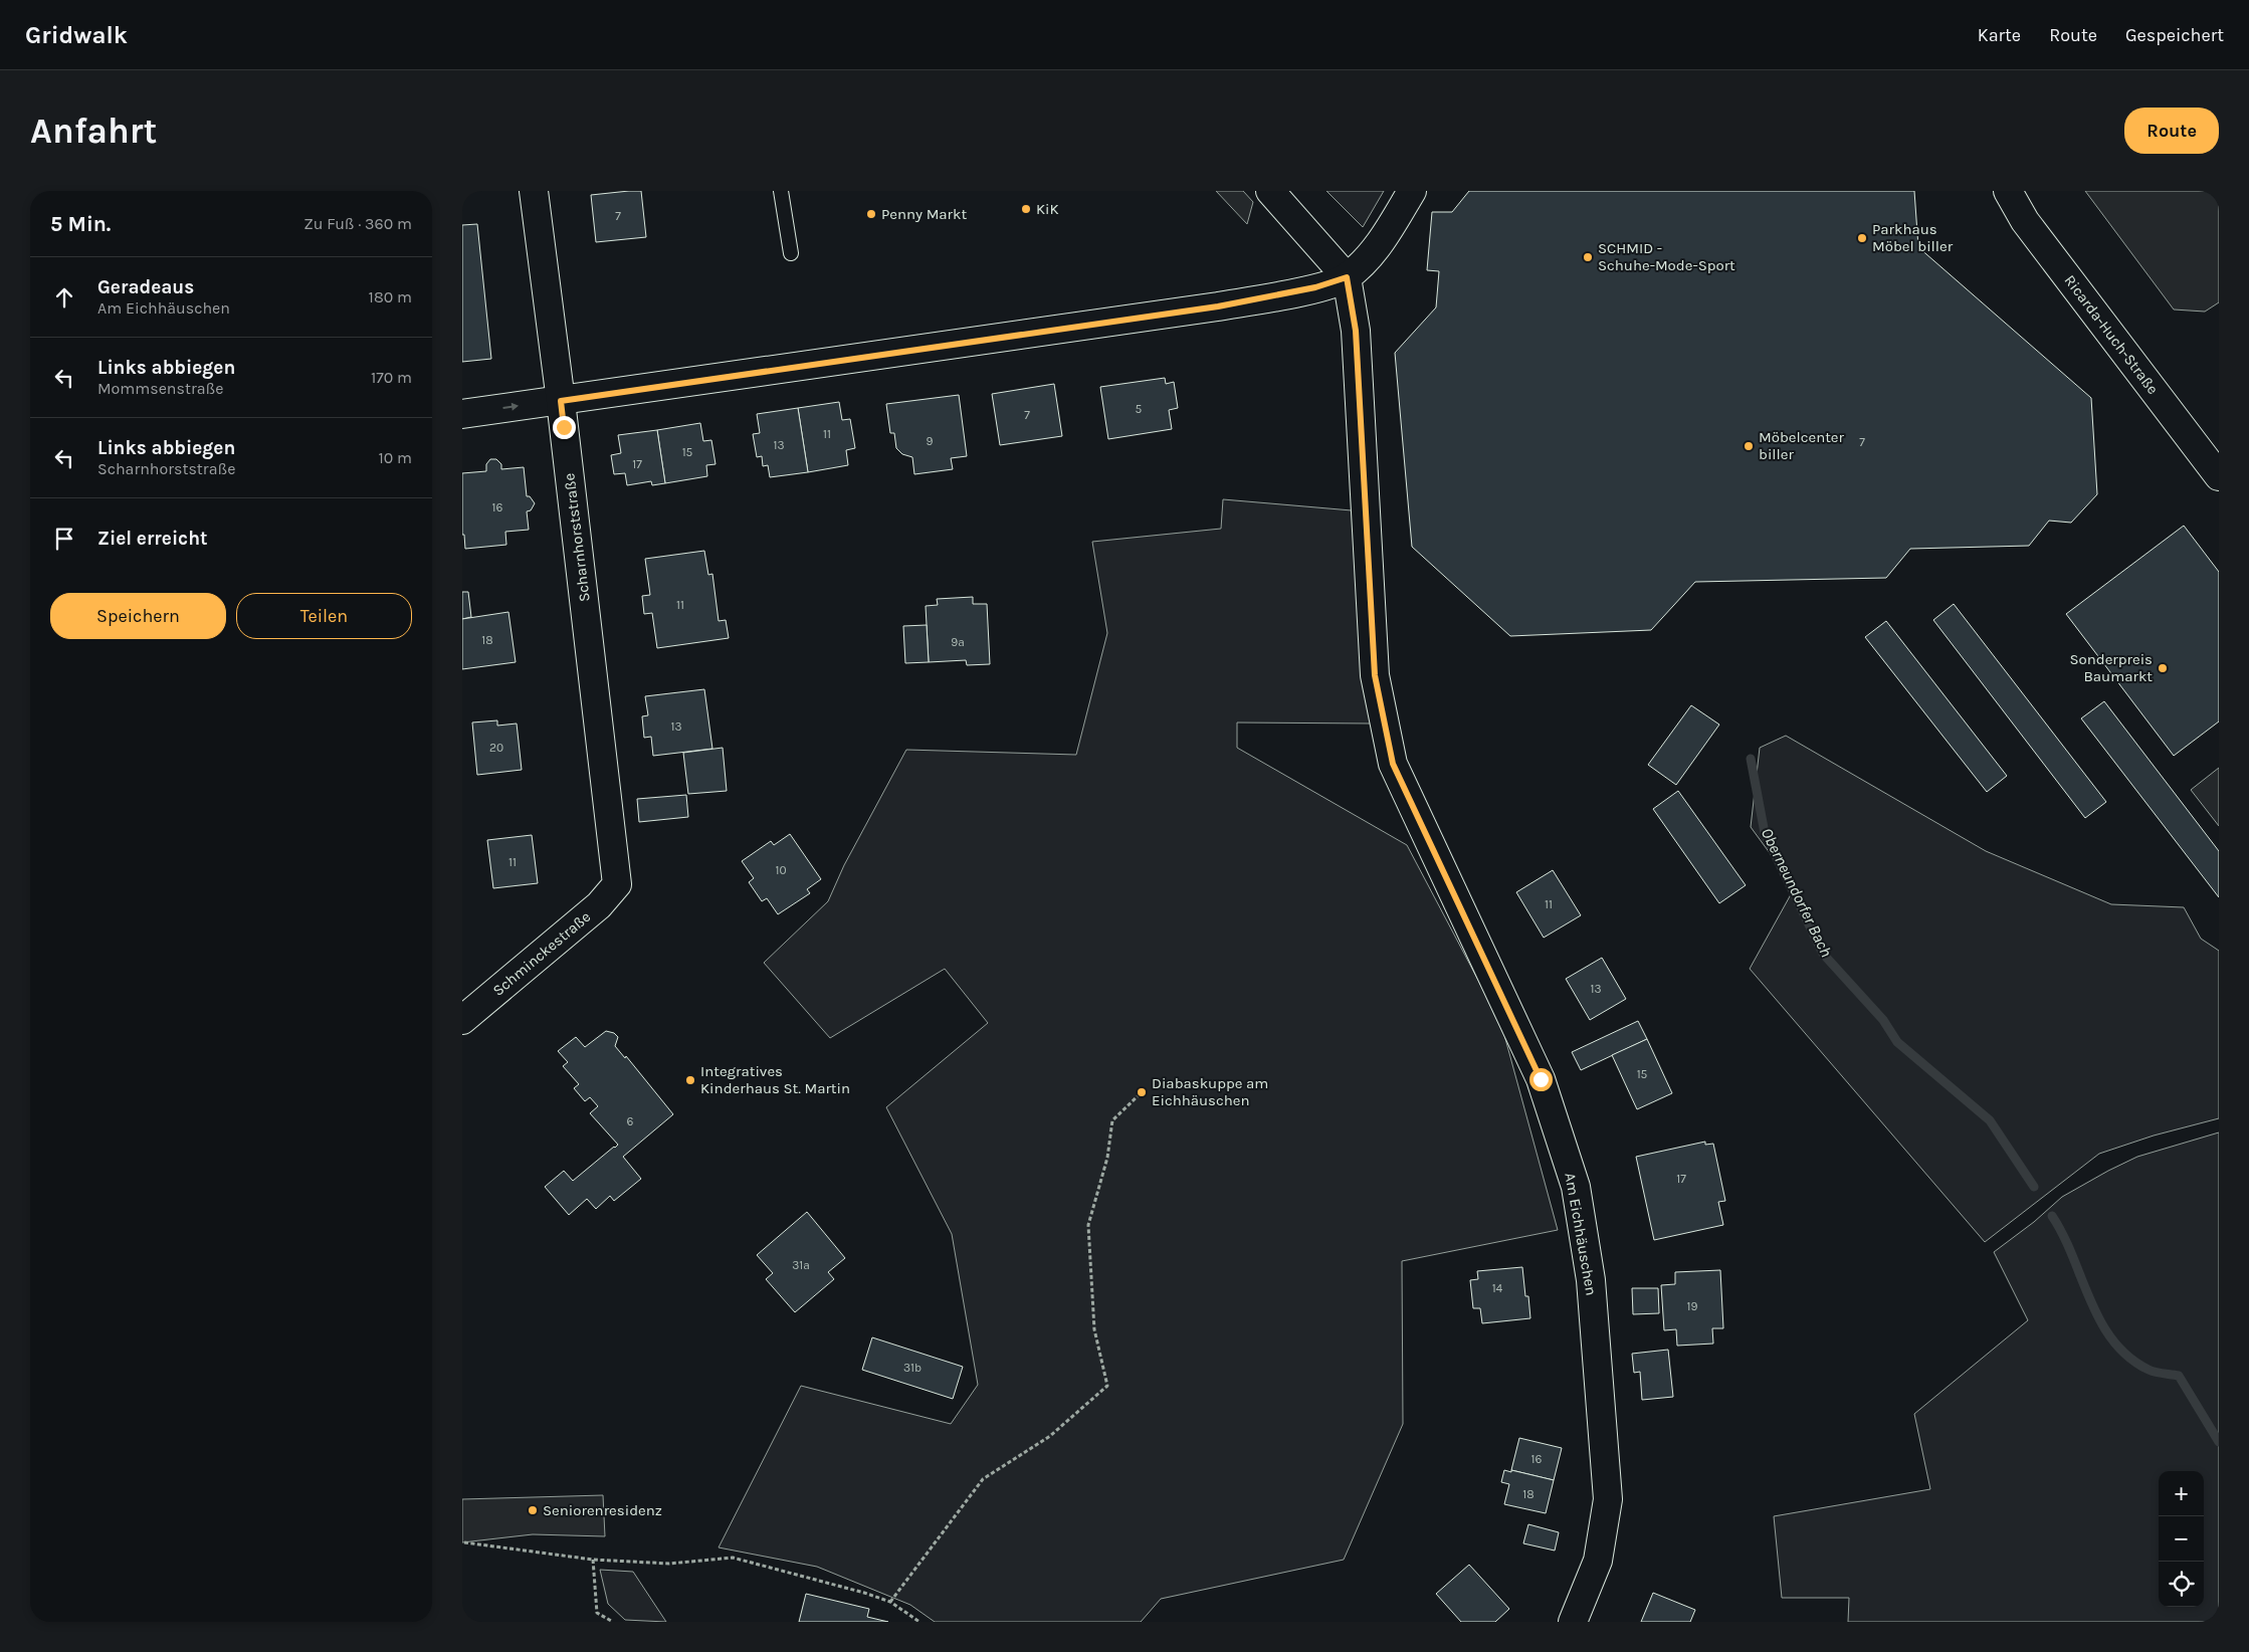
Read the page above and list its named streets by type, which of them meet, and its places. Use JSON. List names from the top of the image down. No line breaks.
{"streets":{"street":["Ricarda-Huch-Straße","Scharnhorststraße","Schminckestraße","Am Eichhäuschen"]},"crossings":[["Scharnhorststraße","Schminckestraße"]],"water":["Oberneundorfer Bach"],"places":["KiK","Penny Markt","Parkhaus Möbel biller","SCHMID - Schuhe-Mode-Sport","Möbelcenter biller","Sonderpreis Baumarkt","Integratives Kinderhaus St. Martin","Diabaskuppe am Eichhäuschen","Seniorenresidenz"],"house_numbers":["7","5","7","11","9","7","13","15","17","16","11","18","9a","13","20","11","10","11","13","15","6","17","31a","14","19","31b","16","18"],"page":{"header":"Gridwalk","nav":["Karte","Route","Gespeichert"],"buttons":["Route",["Speichern","Teilen"]],"title":"Anfahrt","heading":["5 Min.","Zu Fuß · 360 m"],"list":[["Geradeaus","Am Eichhäuschen","180 m"],["Links abbiegen","Mommsenstraße","170 m"],["Links abbiegen","Scharnhorststraße","10 m"],"Ziel erreicht"],"map_buttons":["+","−"]}}
